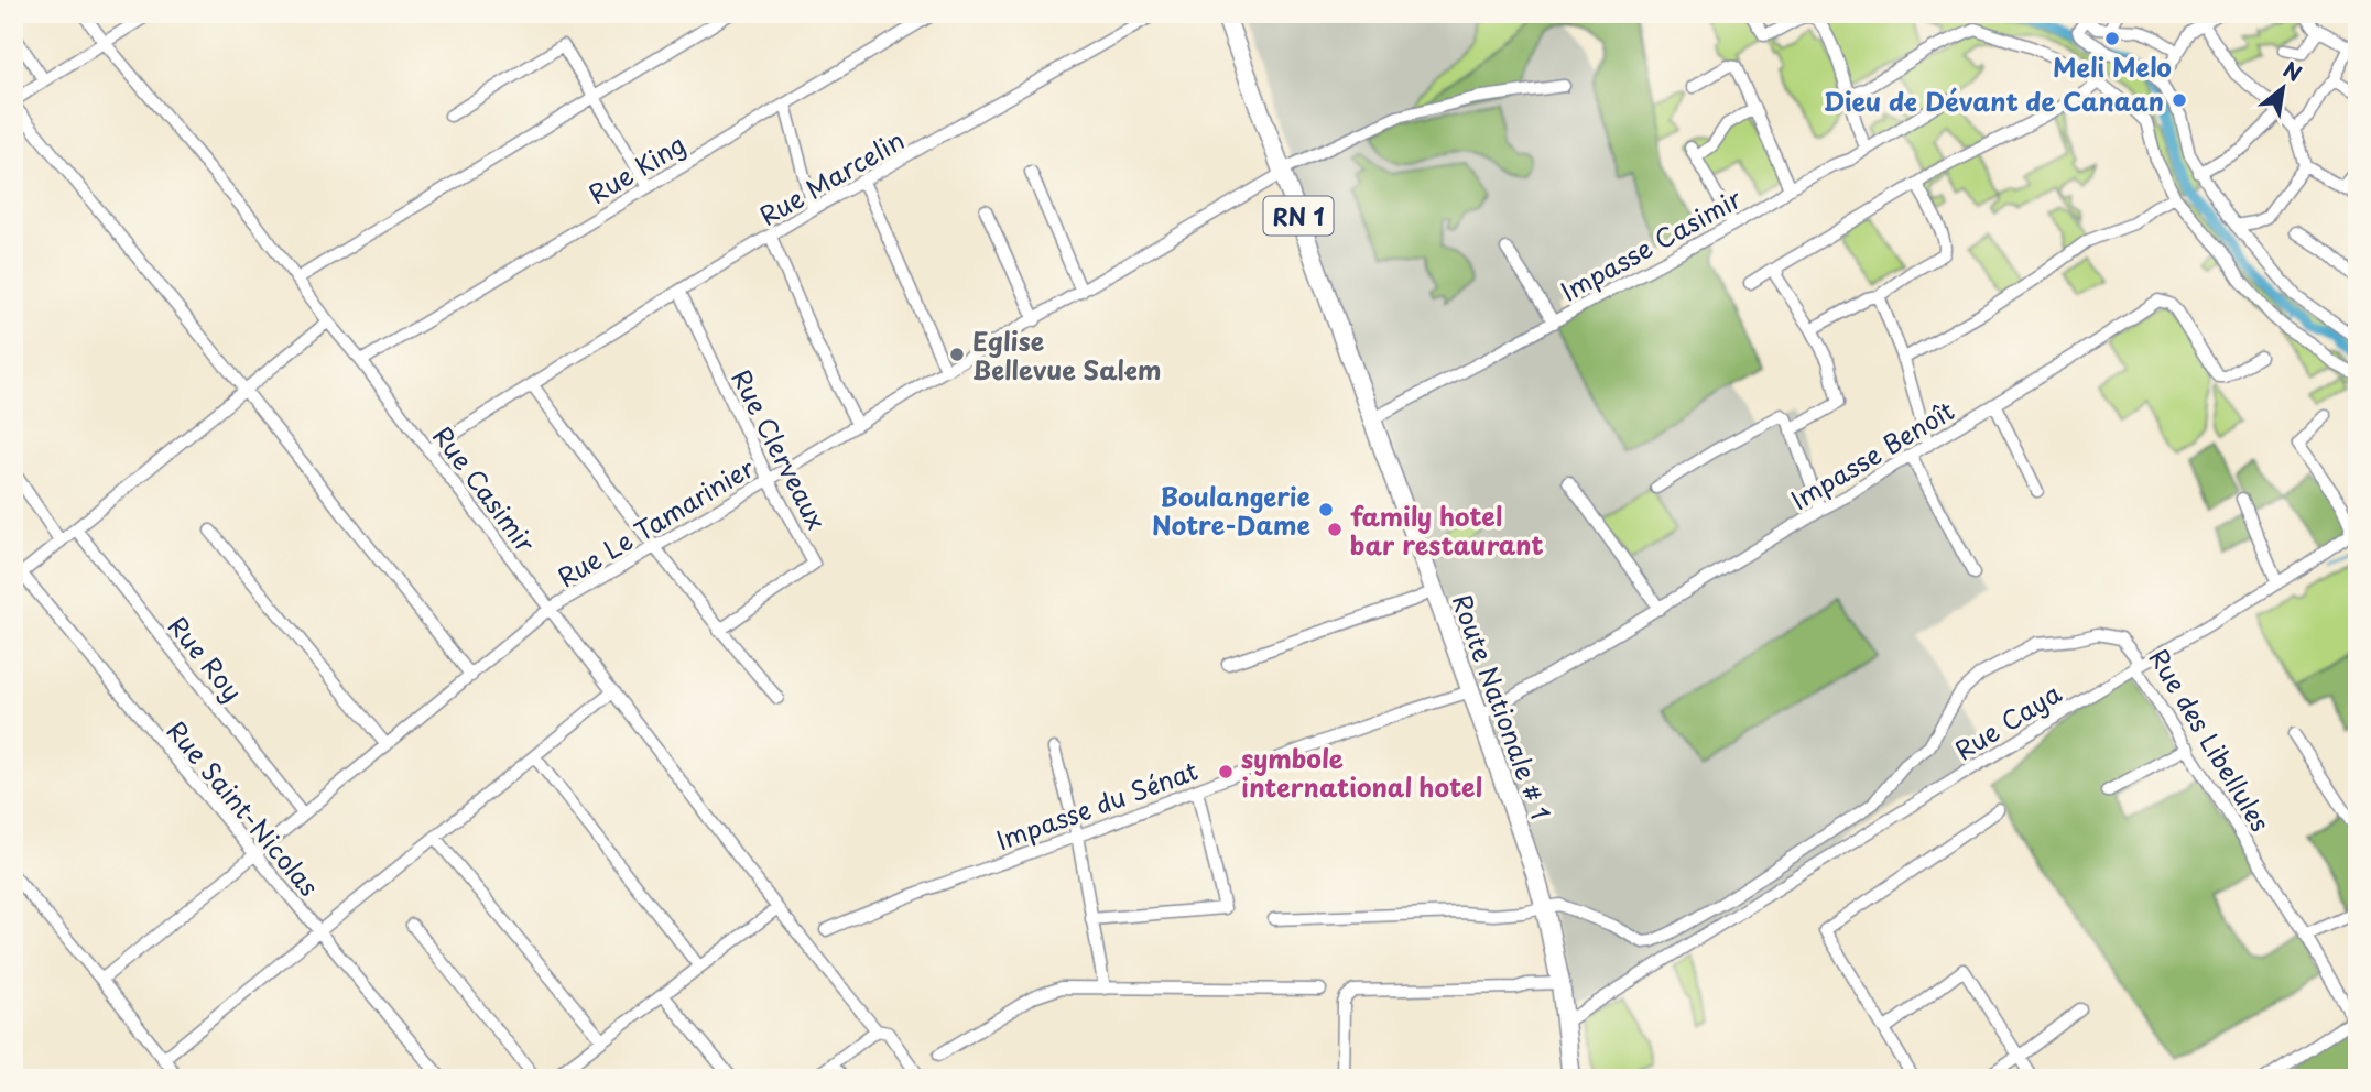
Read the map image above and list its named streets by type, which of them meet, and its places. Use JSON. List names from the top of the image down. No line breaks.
{"streets":{"main road":["RN 1","Route Nationale # 1"],"street":["Rue King","Rue Marcelin","Impasse Casimir","Rue Clerveaux","Impasse Benoît","Rue Casimir","Rue Le Tamarinier","Rue Roy","Rue Caya","Rue des Libellules","Impasse du Sénat","Rue Saint-Nicolas"]},"crossings":[["Rue King","Rue Casimir"],["Rue Marcelin","Rue Clerveaux"],["Rue Marcelin","Rue Casimir"],["Impasse Casimir","Route Nationale # 1"],["Rue Clerveaux","Rue Le Tamarinier"],["Impasse Benoît","Route Nationale # 1"],["Rue Casimir","Rue Le Tamarinier"],["Rue Le Tamarinier","Rue Roy"],["Rue Le Tamarinier","Route Nationale # 1"],["Rue Le Tamarinier","Rue Saint-Nicolas"],["Route Nationale # 1","Rue Caya"],["Route Nationale # 1","Rue des Libellules"],["Route Nationale # 1","Impasse du Sénat"],["Rue Caya","Rue des Libellules"]],"places":["Meli Melo","Dieu de Dévant de Canaan","Eglise Bellevue Salem","Boulangerie Notre-Dame","family hotel bar restaurant","symbole international hotel"],"north":"top right"}
